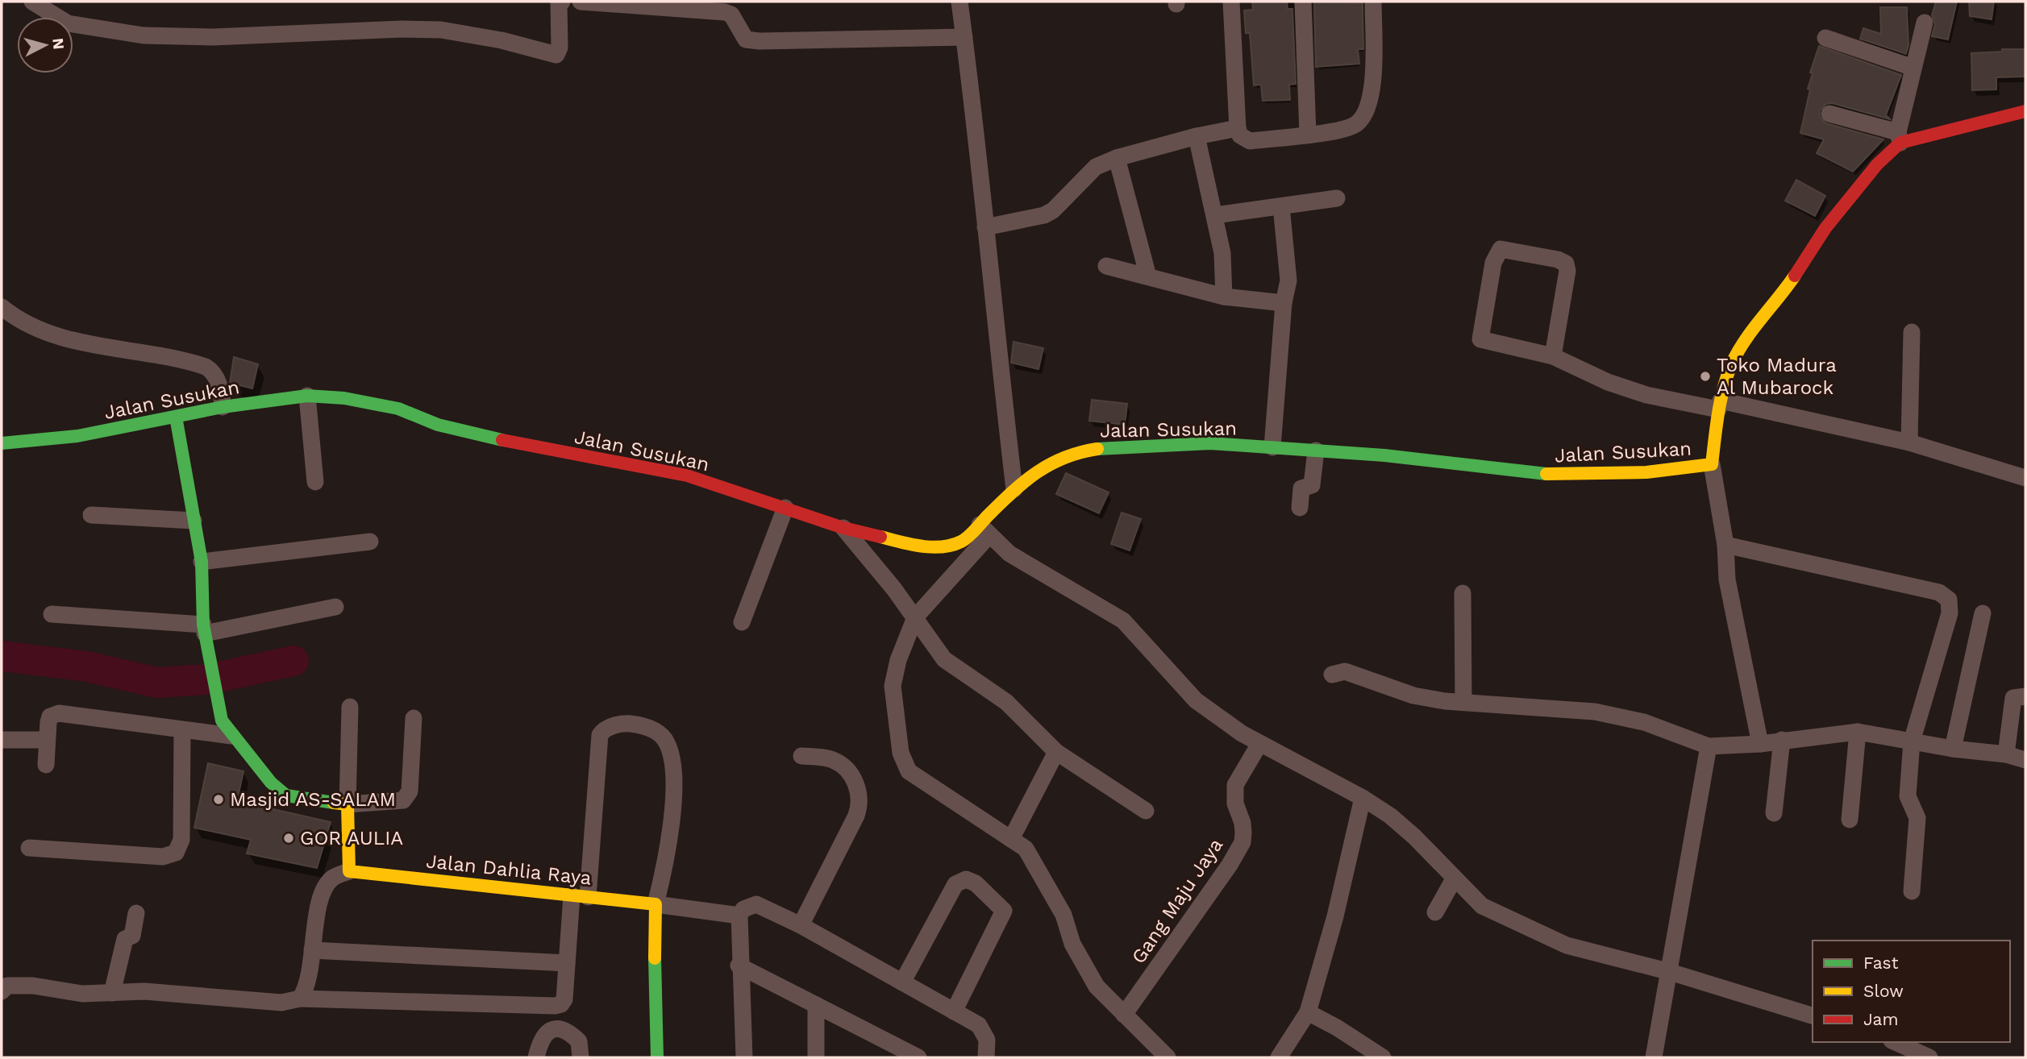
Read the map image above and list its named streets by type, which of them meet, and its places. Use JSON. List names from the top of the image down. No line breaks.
{"streets":{"street":["Jalan Susukan","Jalan Dahlia Raya","Gang Maju Jaya"]},"places":["Toko Madura Al Mubarock","Masjid AS-SALAM","GOR AULIA"],"legend":["Fast","Slow","Jam"],"north":"right"}
